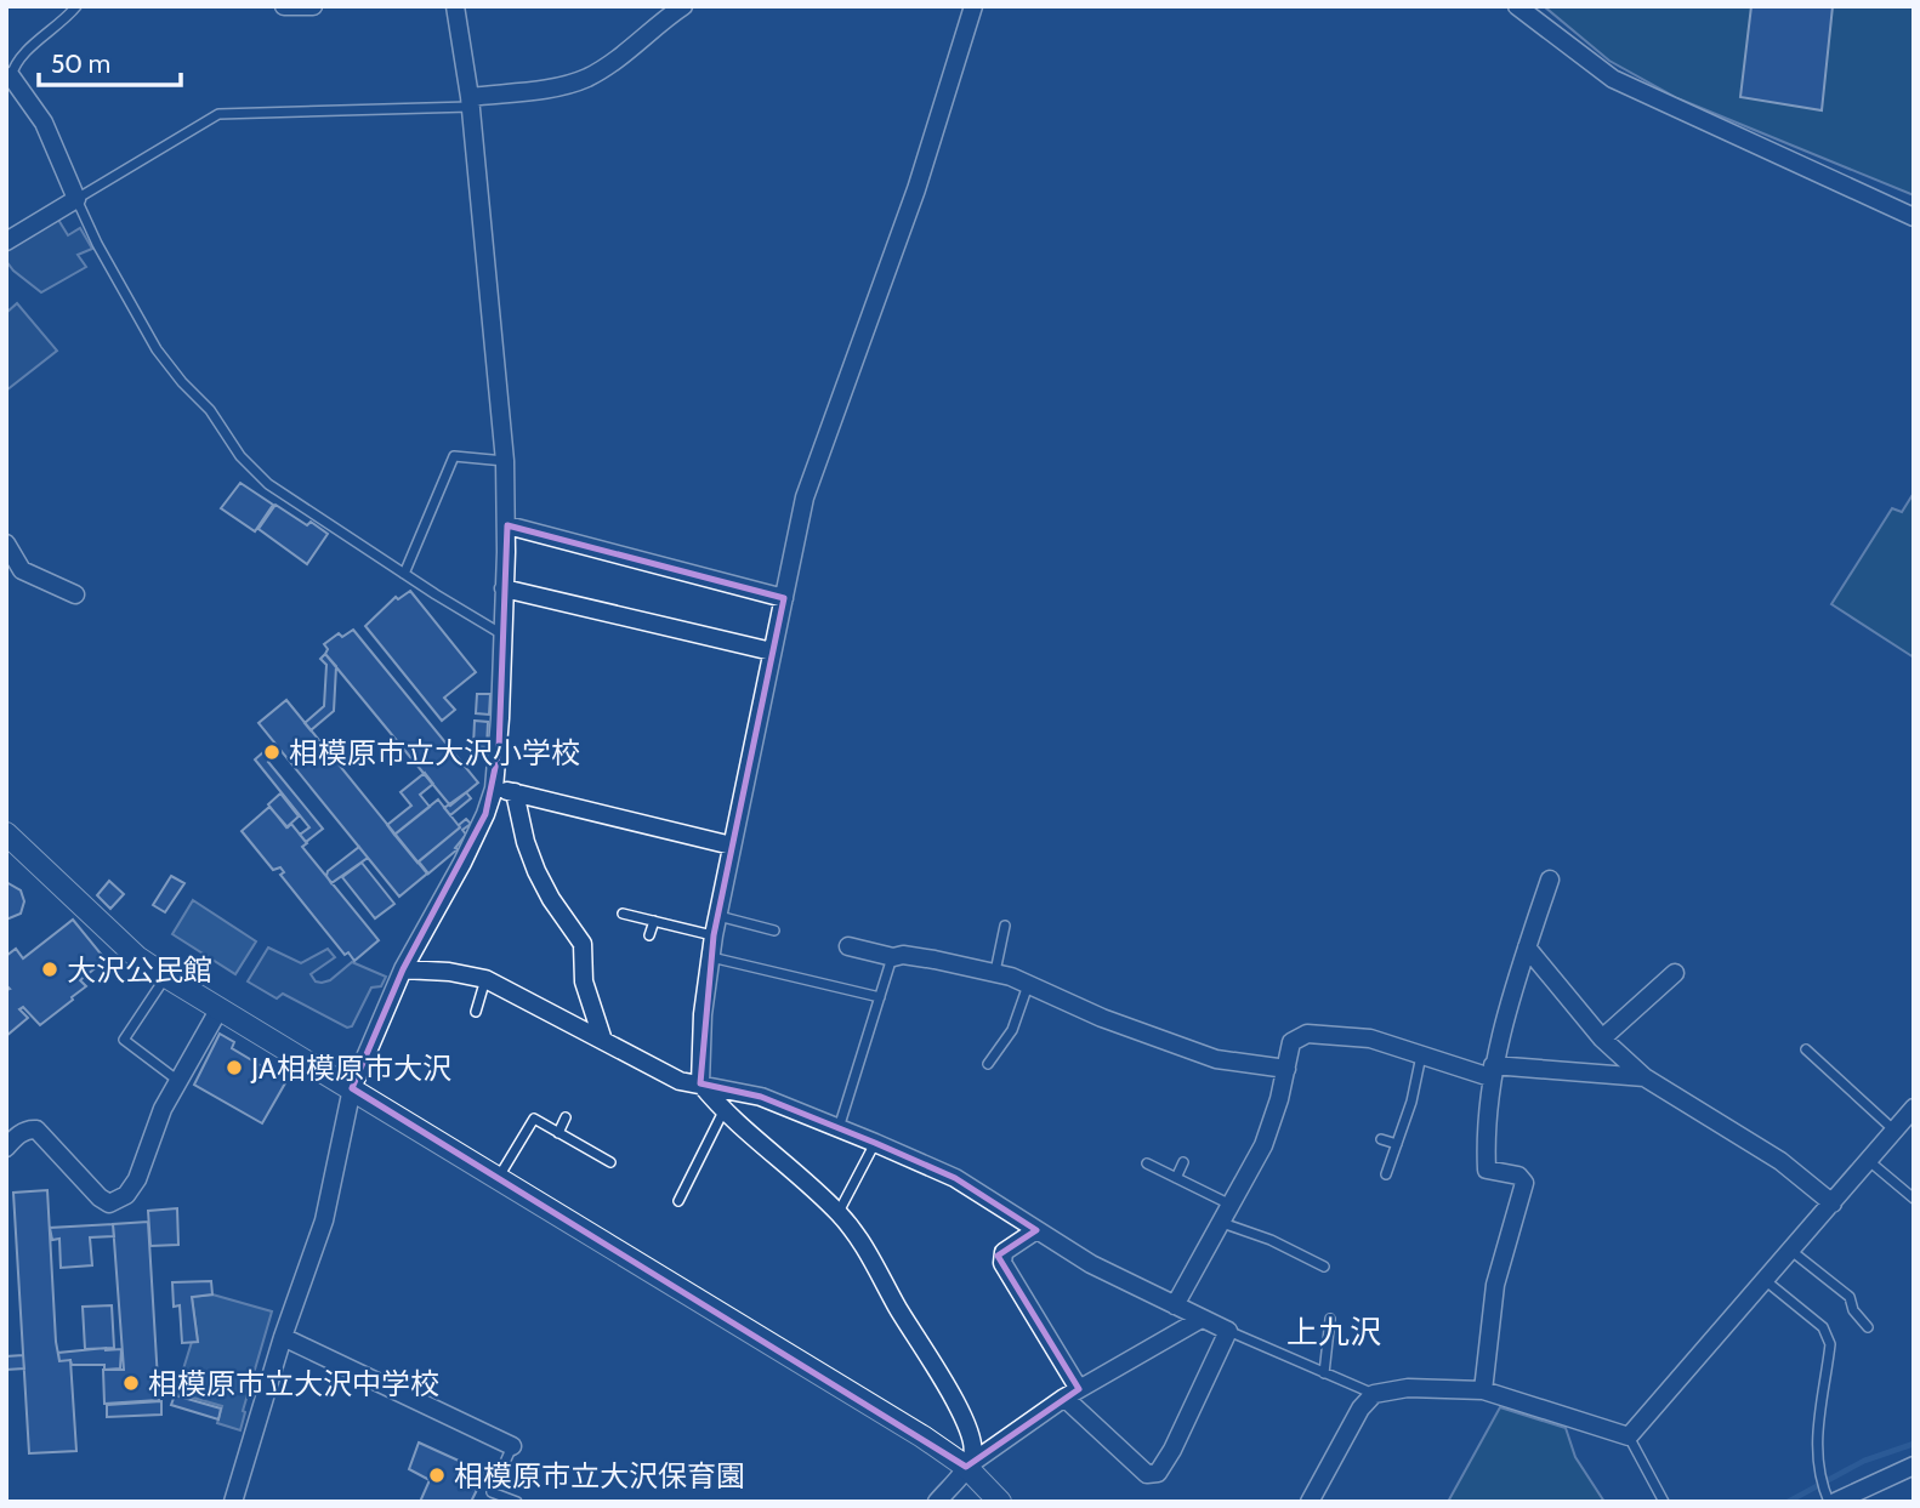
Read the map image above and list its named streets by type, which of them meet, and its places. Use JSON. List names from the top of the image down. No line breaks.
{"districts":["上九沢"],"places":["相模原市立大沢小学校","大沢公民館","JA相模原市大沢","相模原市立大沢中学校","相模原市立大沢保育園"],"scale_bar":"50 m"}
